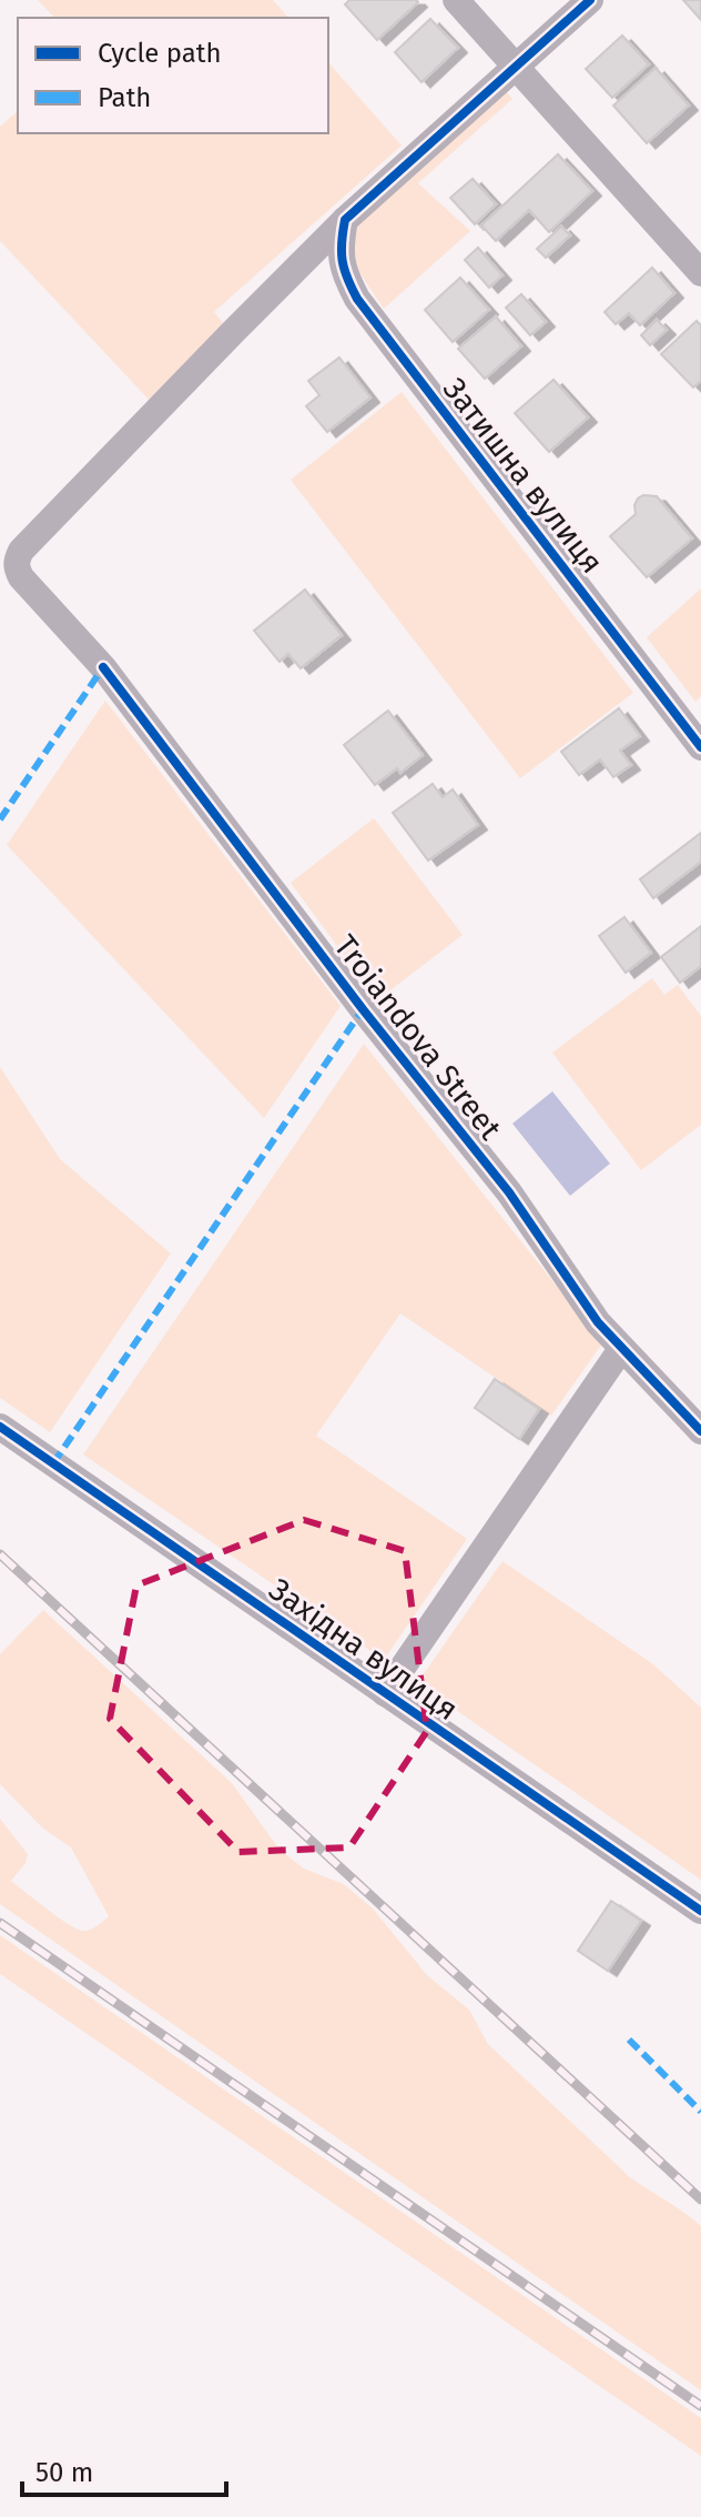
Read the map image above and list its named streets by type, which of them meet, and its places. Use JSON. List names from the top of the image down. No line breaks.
{"streets":{"street":["Затишна вулиця","Troiandova Street","Західна вулиця"]},"crossings":[["Затишна вулиця","Troiandova Street"],["Troiandova Street","Західна вулиця"]],"legend":["Cycle path","Path"],"scale_bar":"50 m"}
